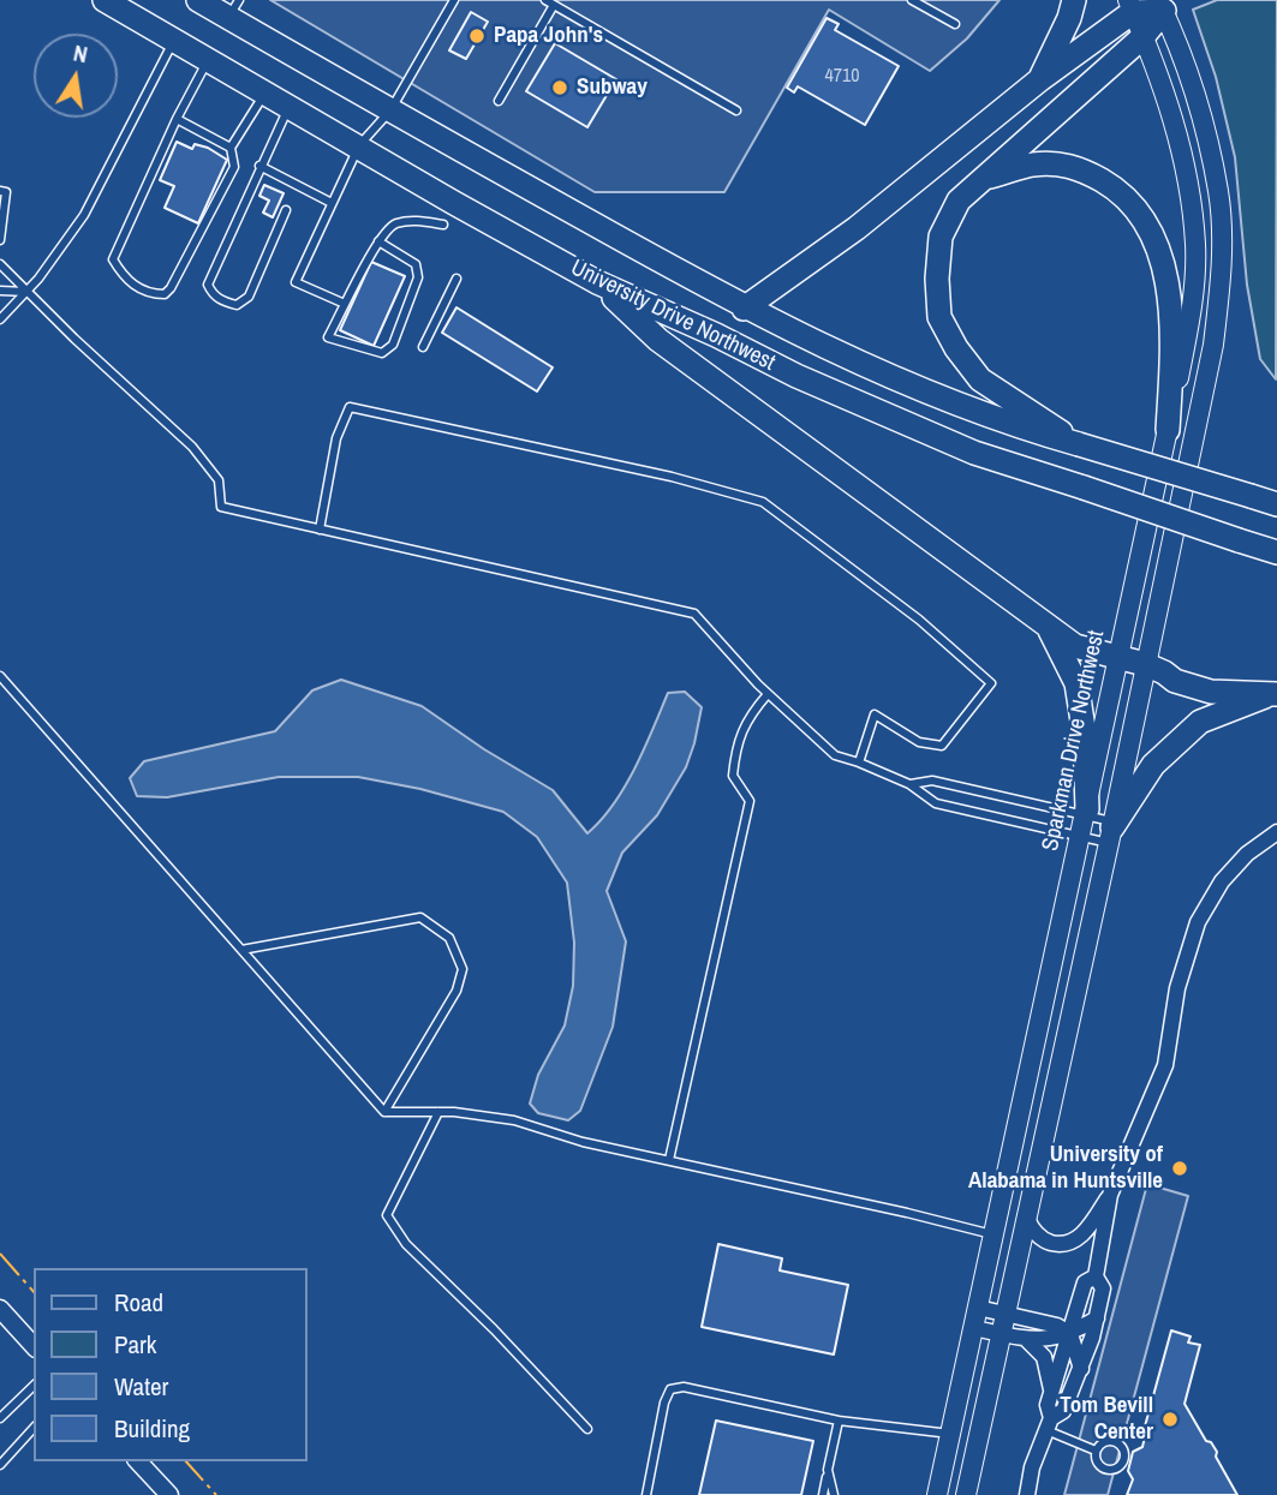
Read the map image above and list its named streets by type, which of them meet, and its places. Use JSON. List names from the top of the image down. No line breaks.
{"streets":{"highway":["University Drive Northwest"],"main road":["Sparkman Drive Northwest"]},"places":["Papa John's","Subway","University of Alabama in Huntsville","Tom Bevill Center"],"house_numbers":["4710"],"legend":["Road","Park","Water","Building"],"north":"top"}
